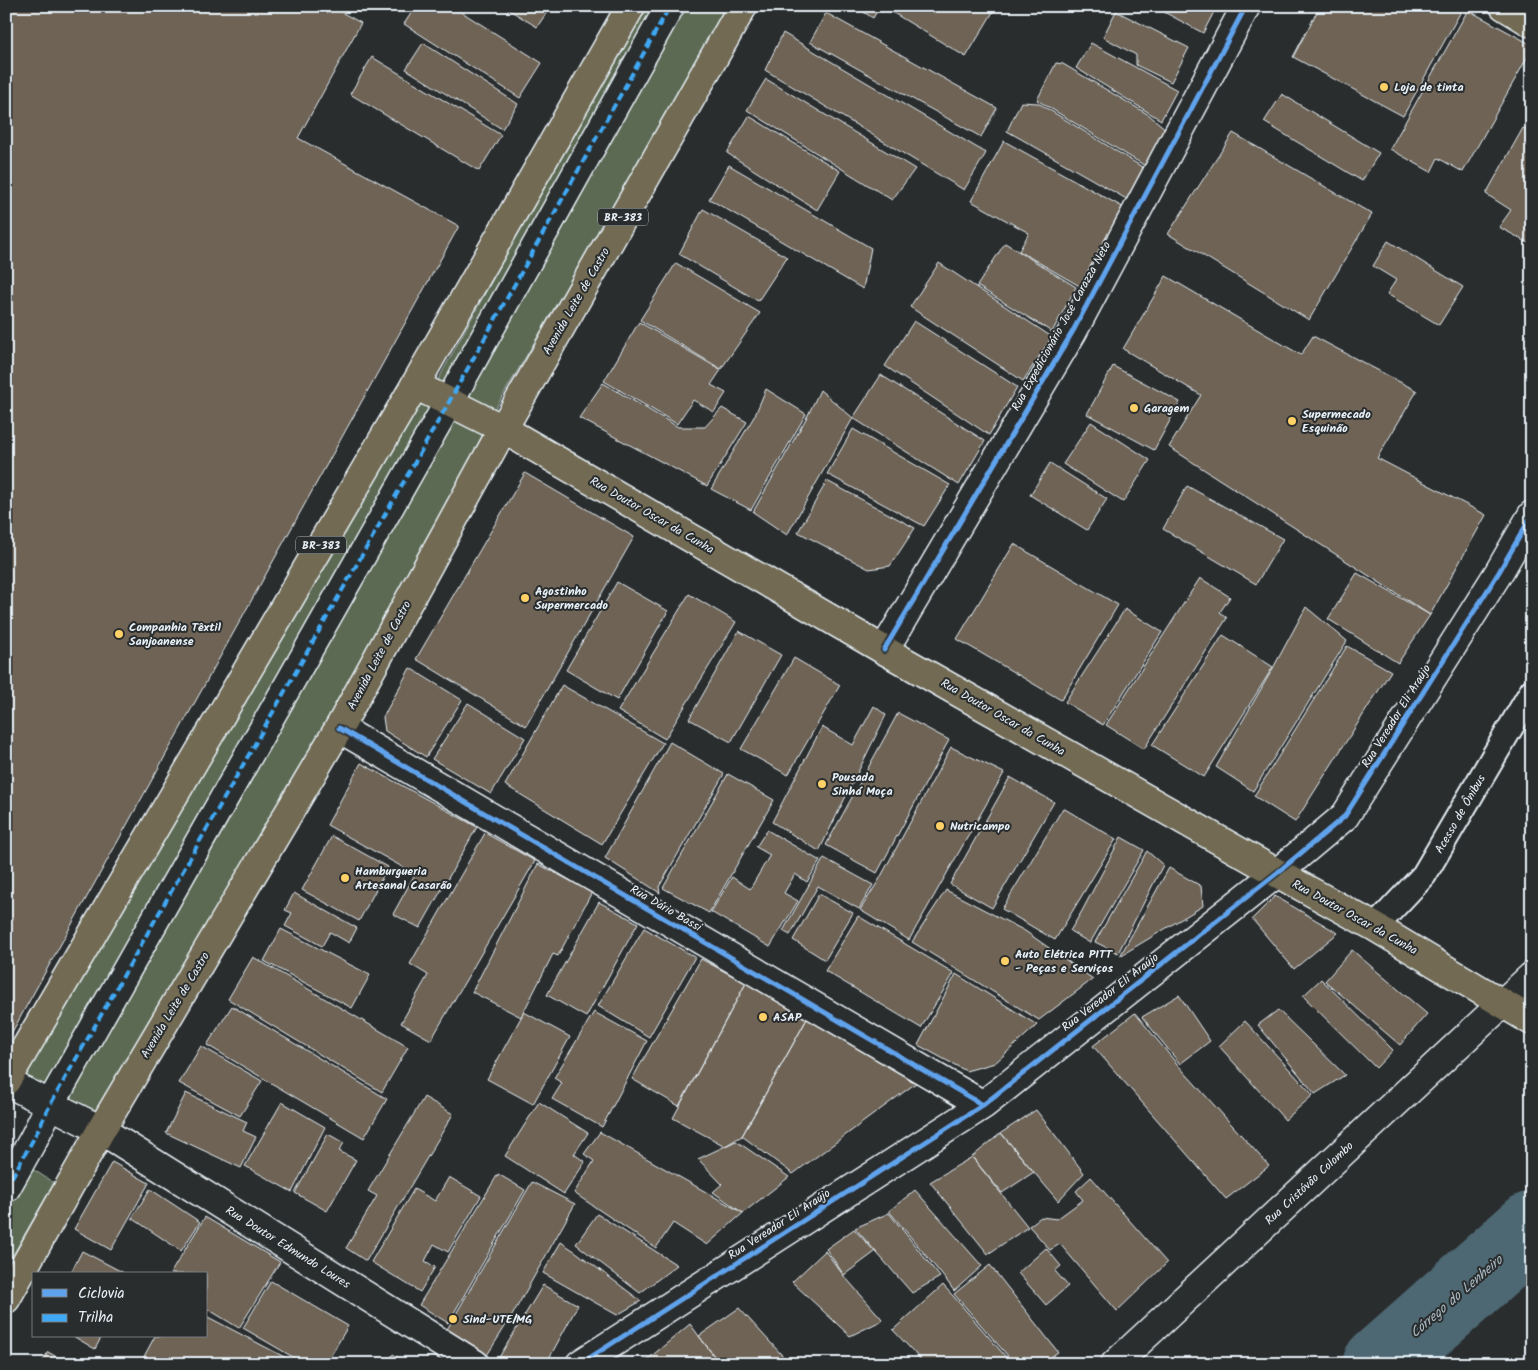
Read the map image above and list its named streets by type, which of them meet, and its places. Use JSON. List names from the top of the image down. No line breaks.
{"streets":{"main road":["BR-383","Avenida Leite de Castro","Rua Doutor Oscar da Cunha"],"street":["Rua Expedicionário José Carazza Neto","Rua Vereador Eli Araújo","Rua Dário Bassi","Rua Cristóvão Colombo","Rua Doutor Edmundo Loures"],"lane":["Acesso de Ônibus"]},"crossings":[["BR-383","Rua Doutor Oscar da Cunha"],["BR-383","Rua Doutor Edmundo Loures"],["Avenida Leite de Castro","Rua Doutor Oscar da Cunha"],["Avenida Leite de Castro","Rua Dário Bassi"],["Avenida Leite de Castro","Rua Doutor Edmundo Loures"],["Rua Expedicionário José Carazza Neto","Rua Doutor Oscar da Cunha"],["Rua Doutor Oscar da Cunha","Rua Vereador Eli Araújo"],["Rua Doutor Oscar da Cunha","Acesso de Ônibus"],["Rua Doutor Oscar da Cunha","Rua Cristóvão Colombo"],["Rua Vereador Eli Araújo","Rua Dário Bassi"]],"water":["Córrego do Lenheiro"],"places":["Loja de tinta","Garagem","Supermecado Esquinão","Agostinho Supermercado","Companhia Têxtil Sanjoanense","Pousada Sinhá Moça","Nutricampo","Hamburgueria Artesanal Casarão","Auto Elétrica PITT - Peças e Serviços","ASAP","Sind-UTE/MG"],"legend":["Ciclovia","Trilha"]}
